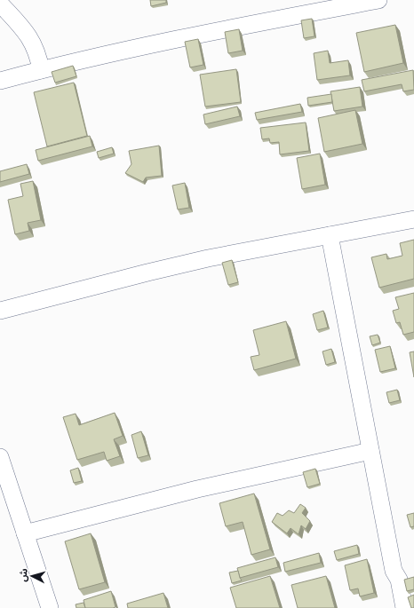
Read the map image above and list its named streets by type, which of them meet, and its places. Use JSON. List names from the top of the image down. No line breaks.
{"north":"left"}
